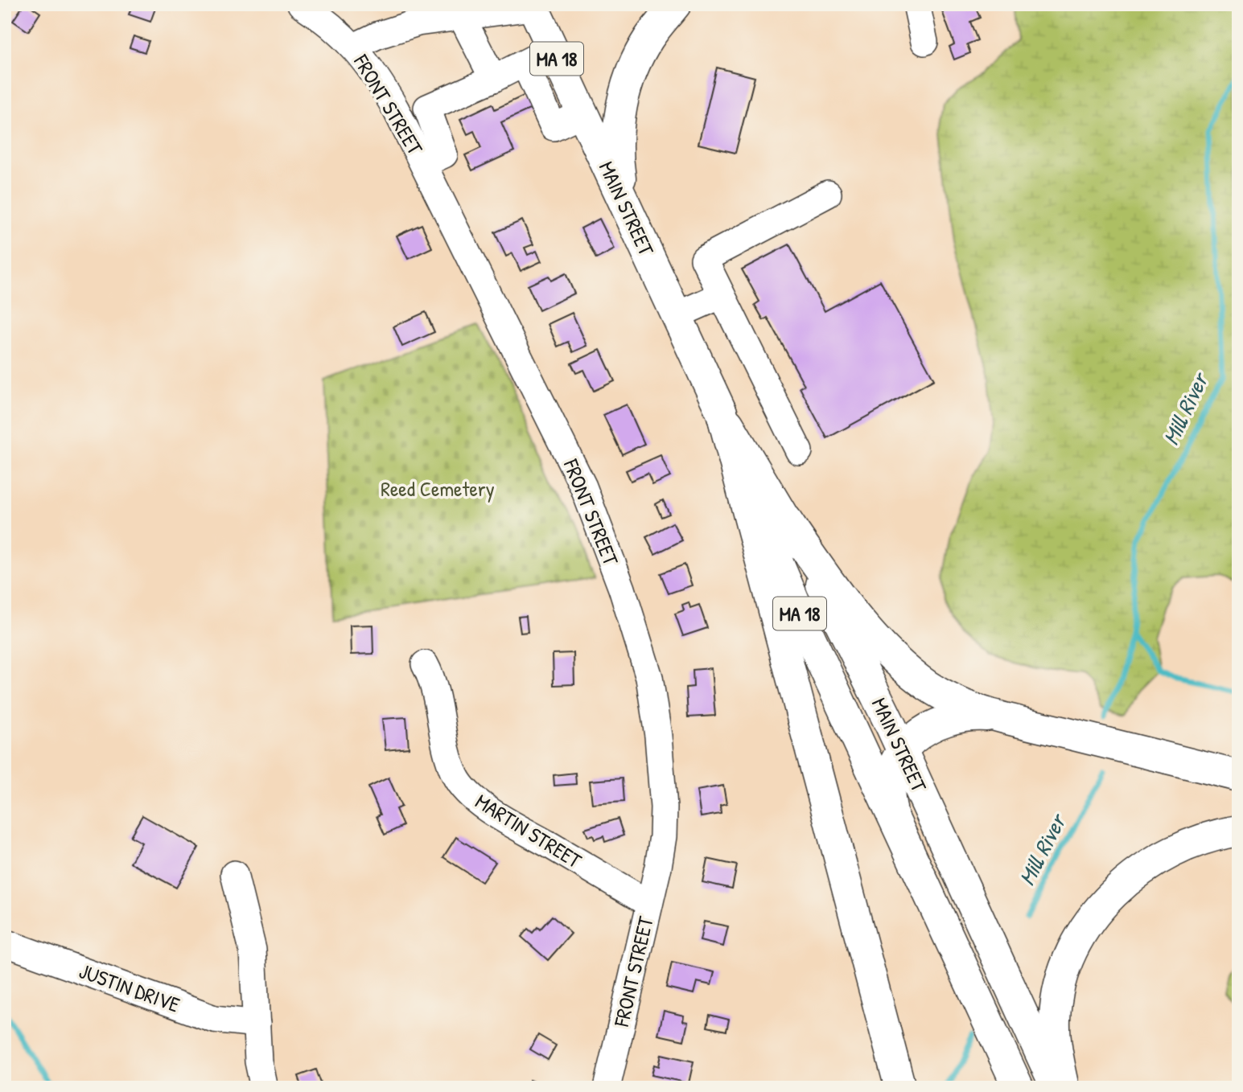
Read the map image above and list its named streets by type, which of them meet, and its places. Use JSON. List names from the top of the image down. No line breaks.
{"streets":{"main road":["MA 18","MAIN STREET"],"street":["FRONT STREET","MARTIN STREET","JUSTIN DRIVE"]},"crossings":[["FRONT STREET","MARTIN STREET"]],"water":["Mill River"],"parks":["Reed Cemetery"]}
